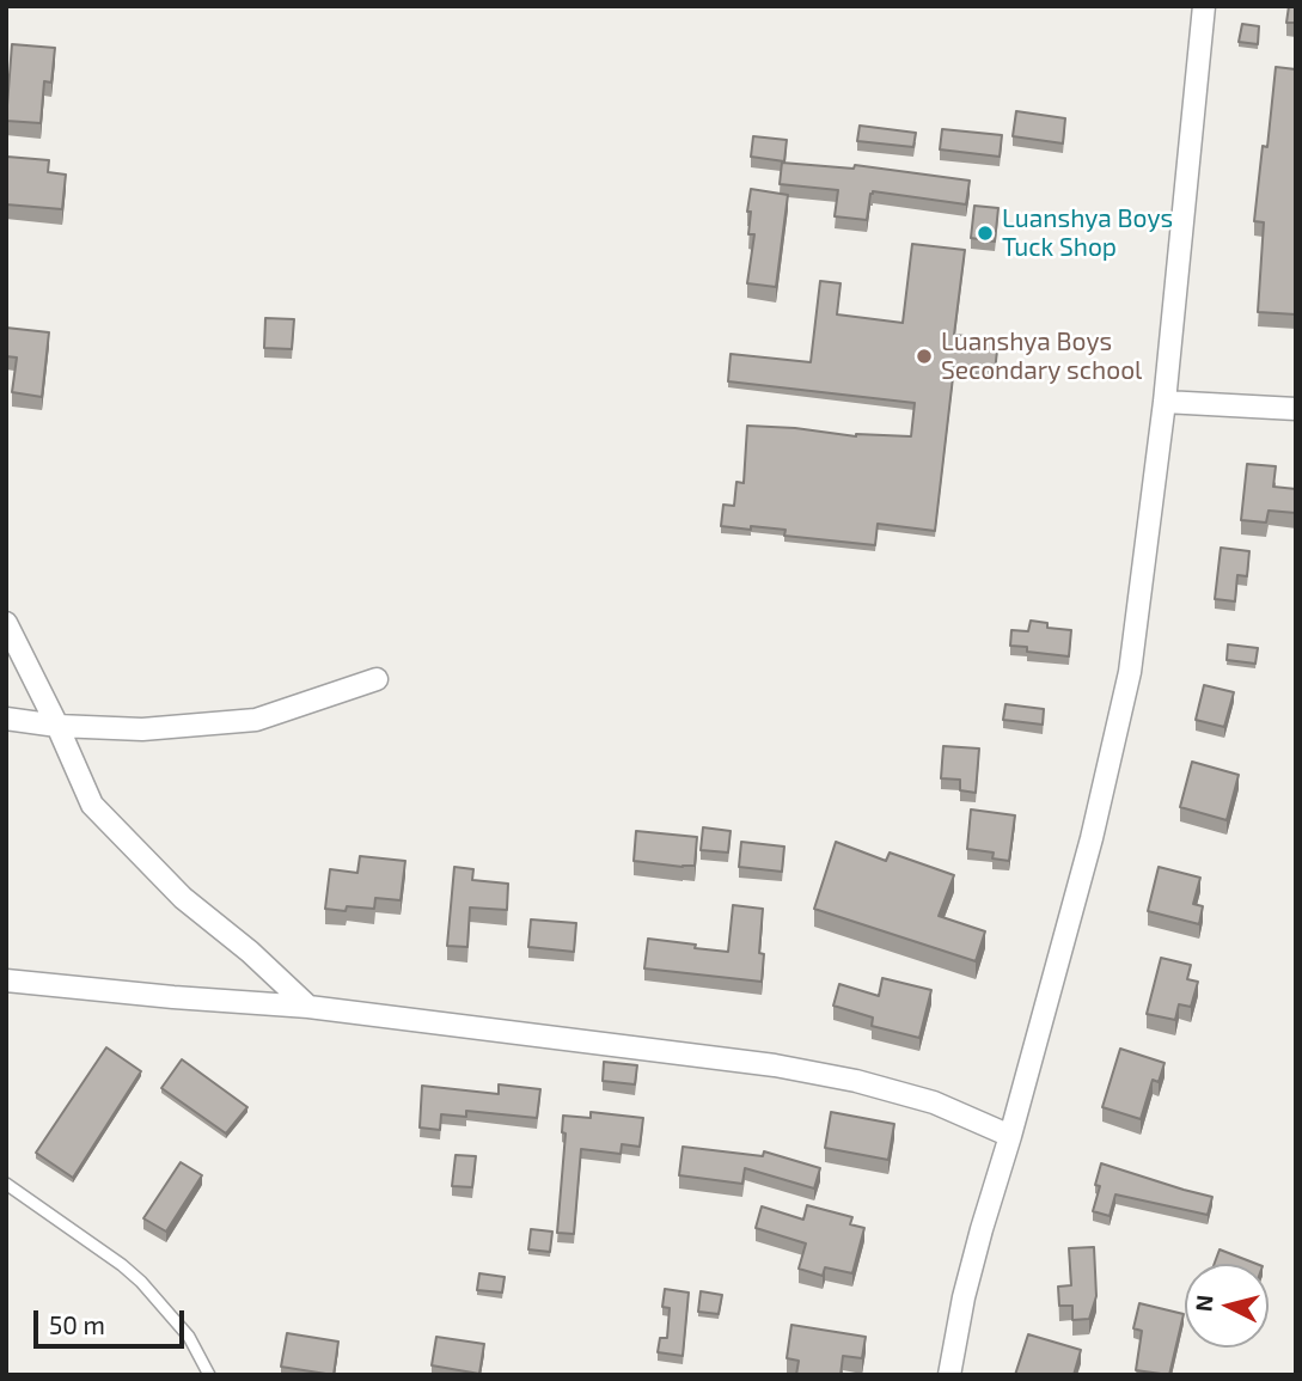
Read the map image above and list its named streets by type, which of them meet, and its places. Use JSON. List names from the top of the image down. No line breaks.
{"places":["Luanshya Boys Tuck Shop","Luanshya Boys Secondary school"],"scale_bar":"50 m","north":"left"}
